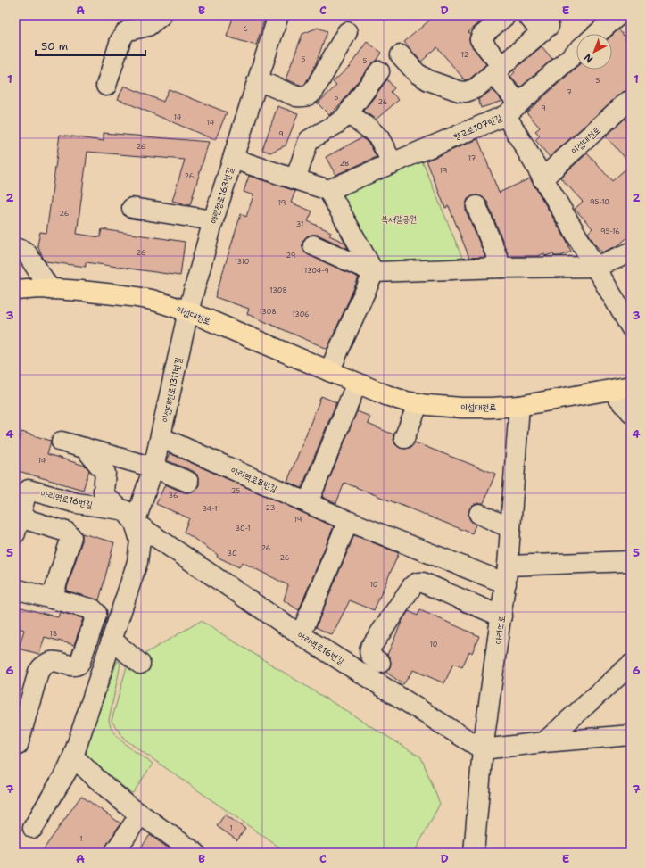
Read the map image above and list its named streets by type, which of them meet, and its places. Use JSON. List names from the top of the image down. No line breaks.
{"streets":{"main road":["이섭대천로"],"street":["향교로107번길","애련정로163번길","이섭대천로1311번길","아리역로8번길","아리역로16번길","아리역로"]},"crossings":[["이섭대천로","애련정로163번길"],["이섭대천로","이섭대천로1311번길"],["이섭대천로","아리역로"],["애련정로163번길","이섭대천로1311번길"],["이섭대천로1311번길","아리역로8번길"],["이섭대천로1311번길","아리역로16번길"],["아리역로8번길","아리역로"],["아리역로16번길","아리역로"]],"parks":["북새말공원"],"house_numbers":["6","12","5","5","5","7","5","26","9","14","14","9","26","17","28","19","26","95-10","19","26","31","95-16","26","29","1310","1304-9","1308","1308","1306","14","25","36","23","34-1","19","30-1","26","30","26","10","18","10","1","1"],"scale_bar":"50 m","north":"bottom left","grid":{"columns":["A","B","C","D","E"],"rows":["1","2","3","4","5","6","7"]}}
